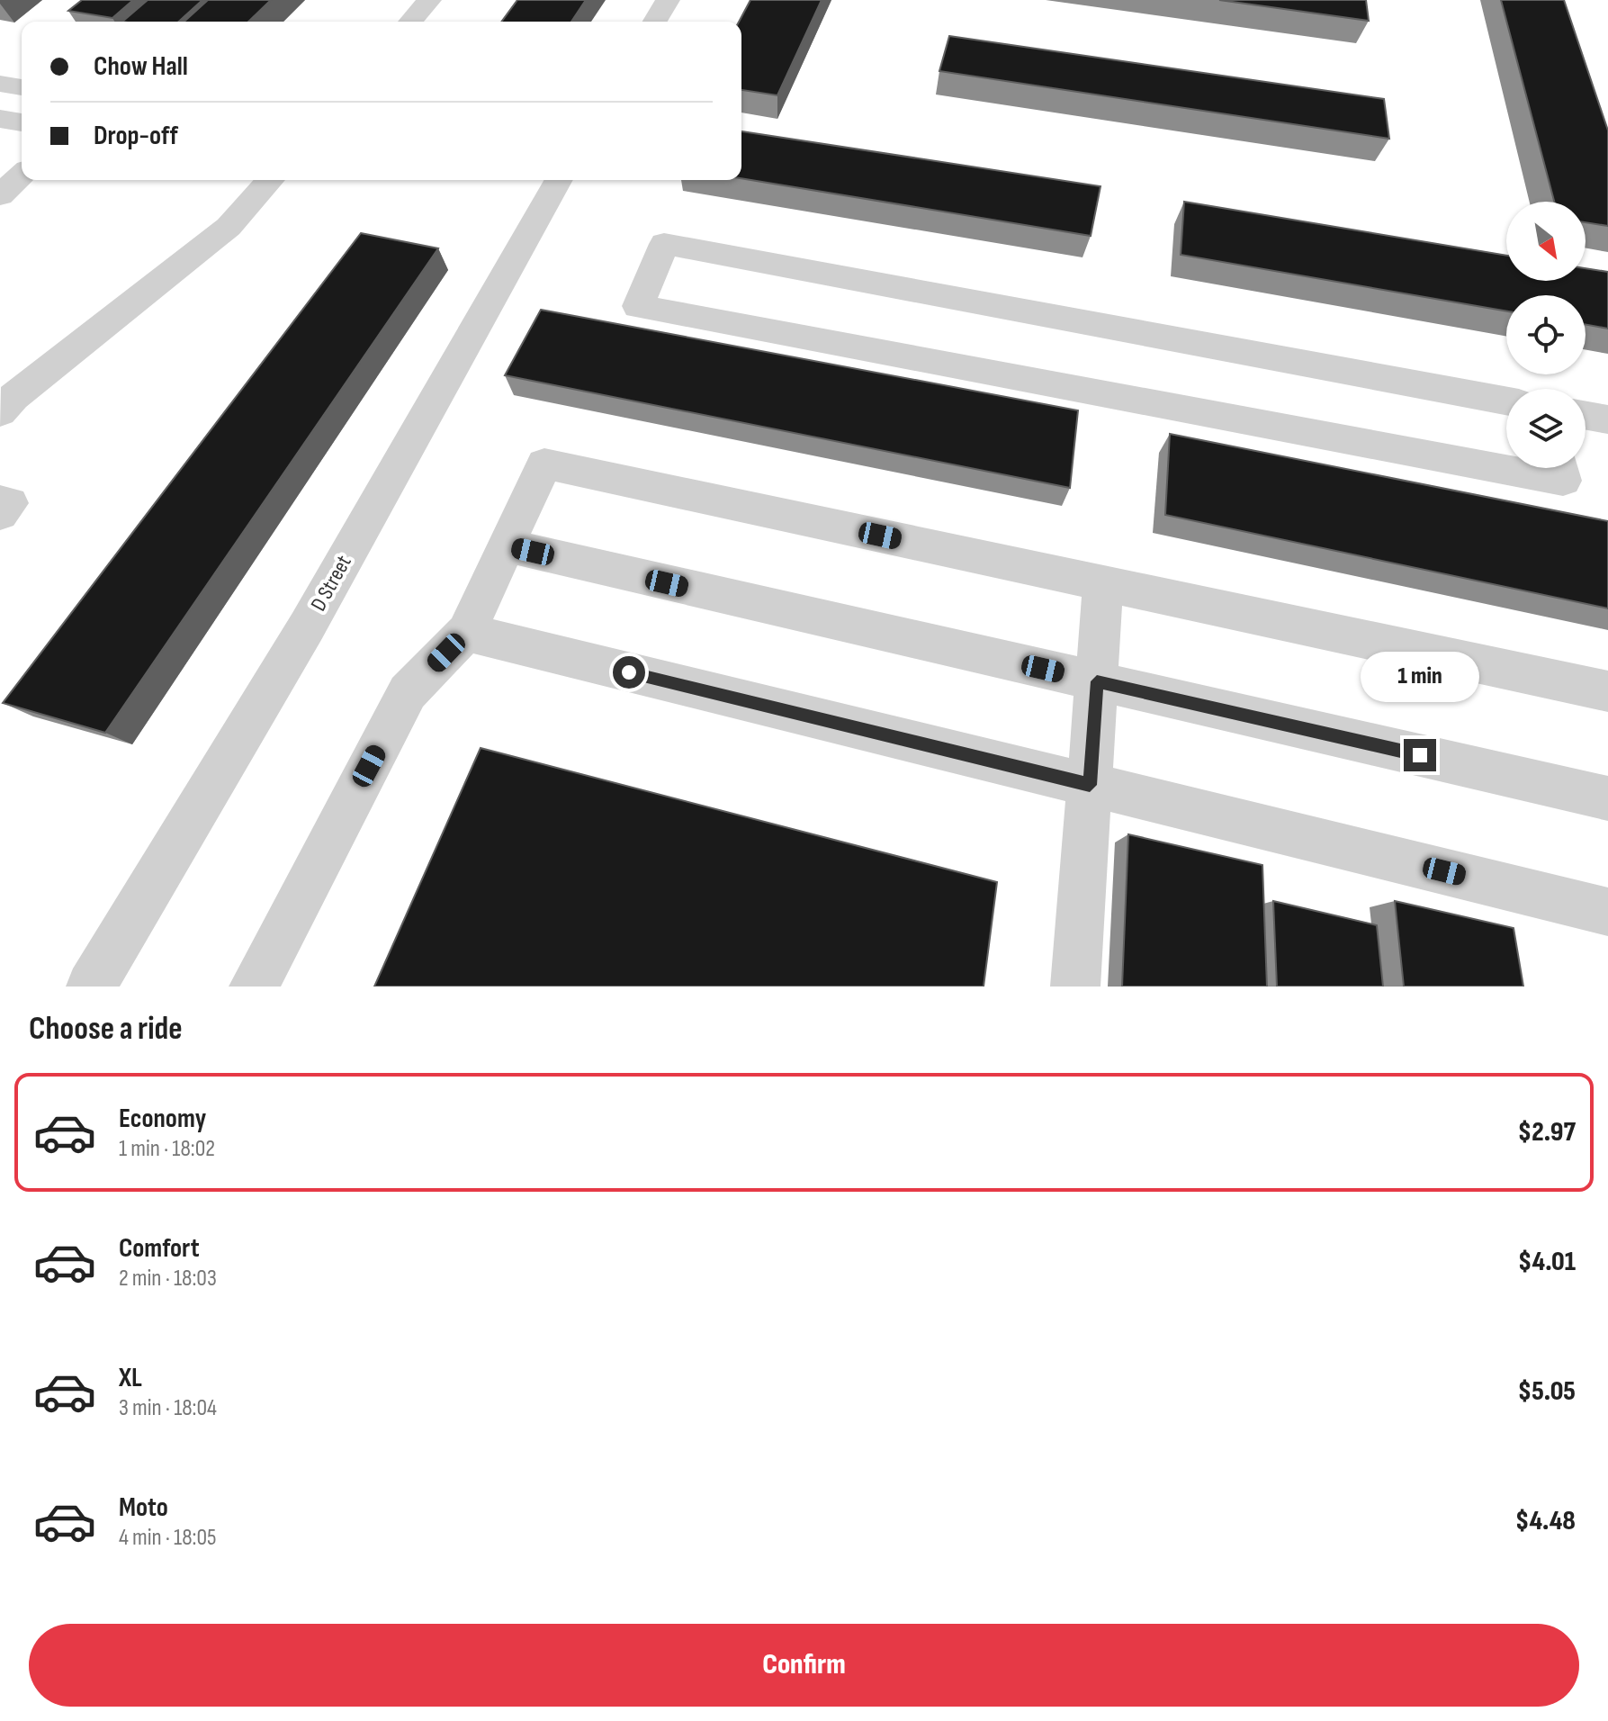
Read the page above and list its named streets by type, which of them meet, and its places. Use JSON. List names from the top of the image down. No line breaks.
{"streets":{"street":["D Street"]},"north":"bottom right","page":{"banner":["Chow Hall","Drop-off"],"bubble":"1 min","heading":"Choose a ride","list":[{"name":"Economy","note":"1 min · 18:02","value":"$2.97"},{"name":"Comfort","note":"2 min · 18:03","value":"$4.01"},{"name":"XL","note":"3 min · 18:04","value":"$5.05"},{"name":"Moto","note":"4 min · 18:05","value":"$4.48"}],"buttons":"Confirm"}}
